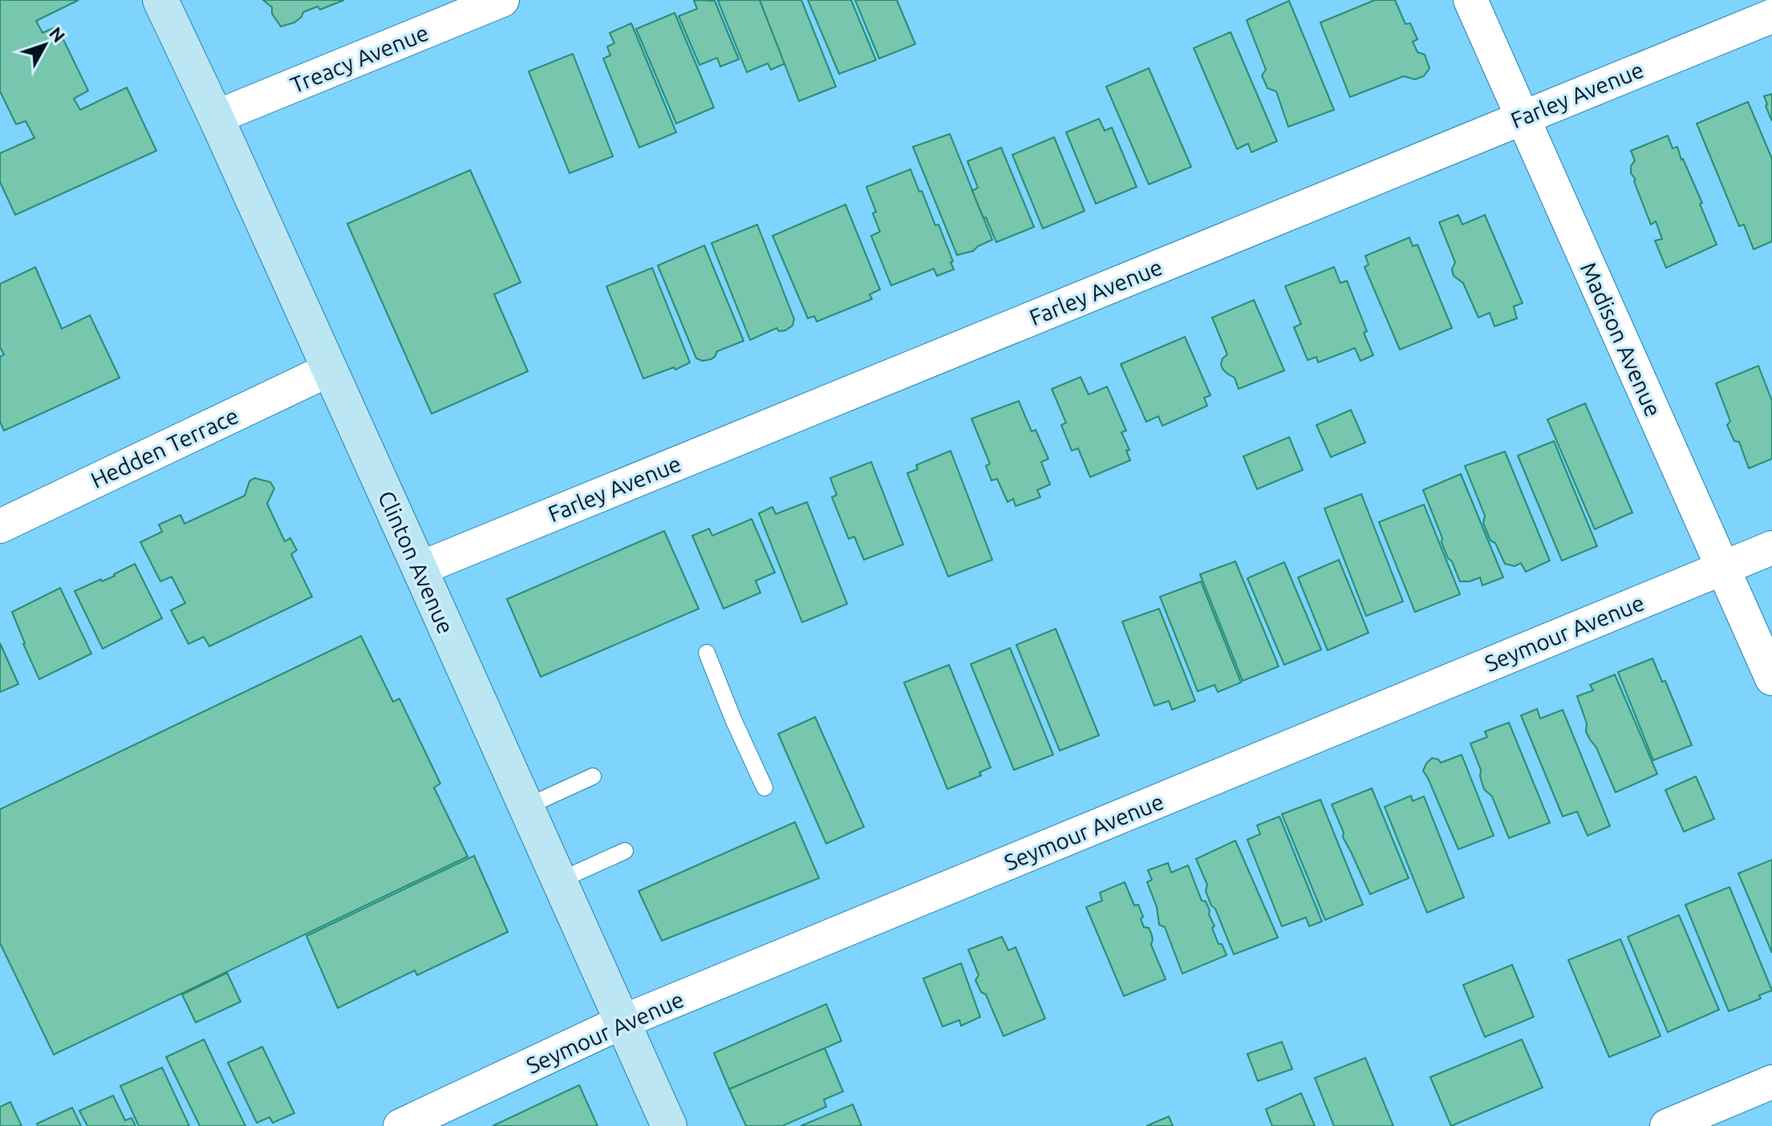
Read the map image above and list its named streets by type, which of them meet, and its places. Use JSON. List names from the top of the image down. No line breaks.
{"streets":{"main road":["Clinton Avenue"],"street":["Treacy Avenue","Farley Avenue","Madison Avenue","Hedden Terrace","Seymour Avenue"]},"crossings":[["Treacy Avenue","Clinton Avenue"],["Farley Avenue","Madison Avenue"],["Farley Avenue","Clinton Avenue"],["Madison Avenue","Seymour Avenue"],["Hedden Terrace","Clinton Avenue"],["Clinton Avenue","Seymour Avenue"]],"north":"top right"}
